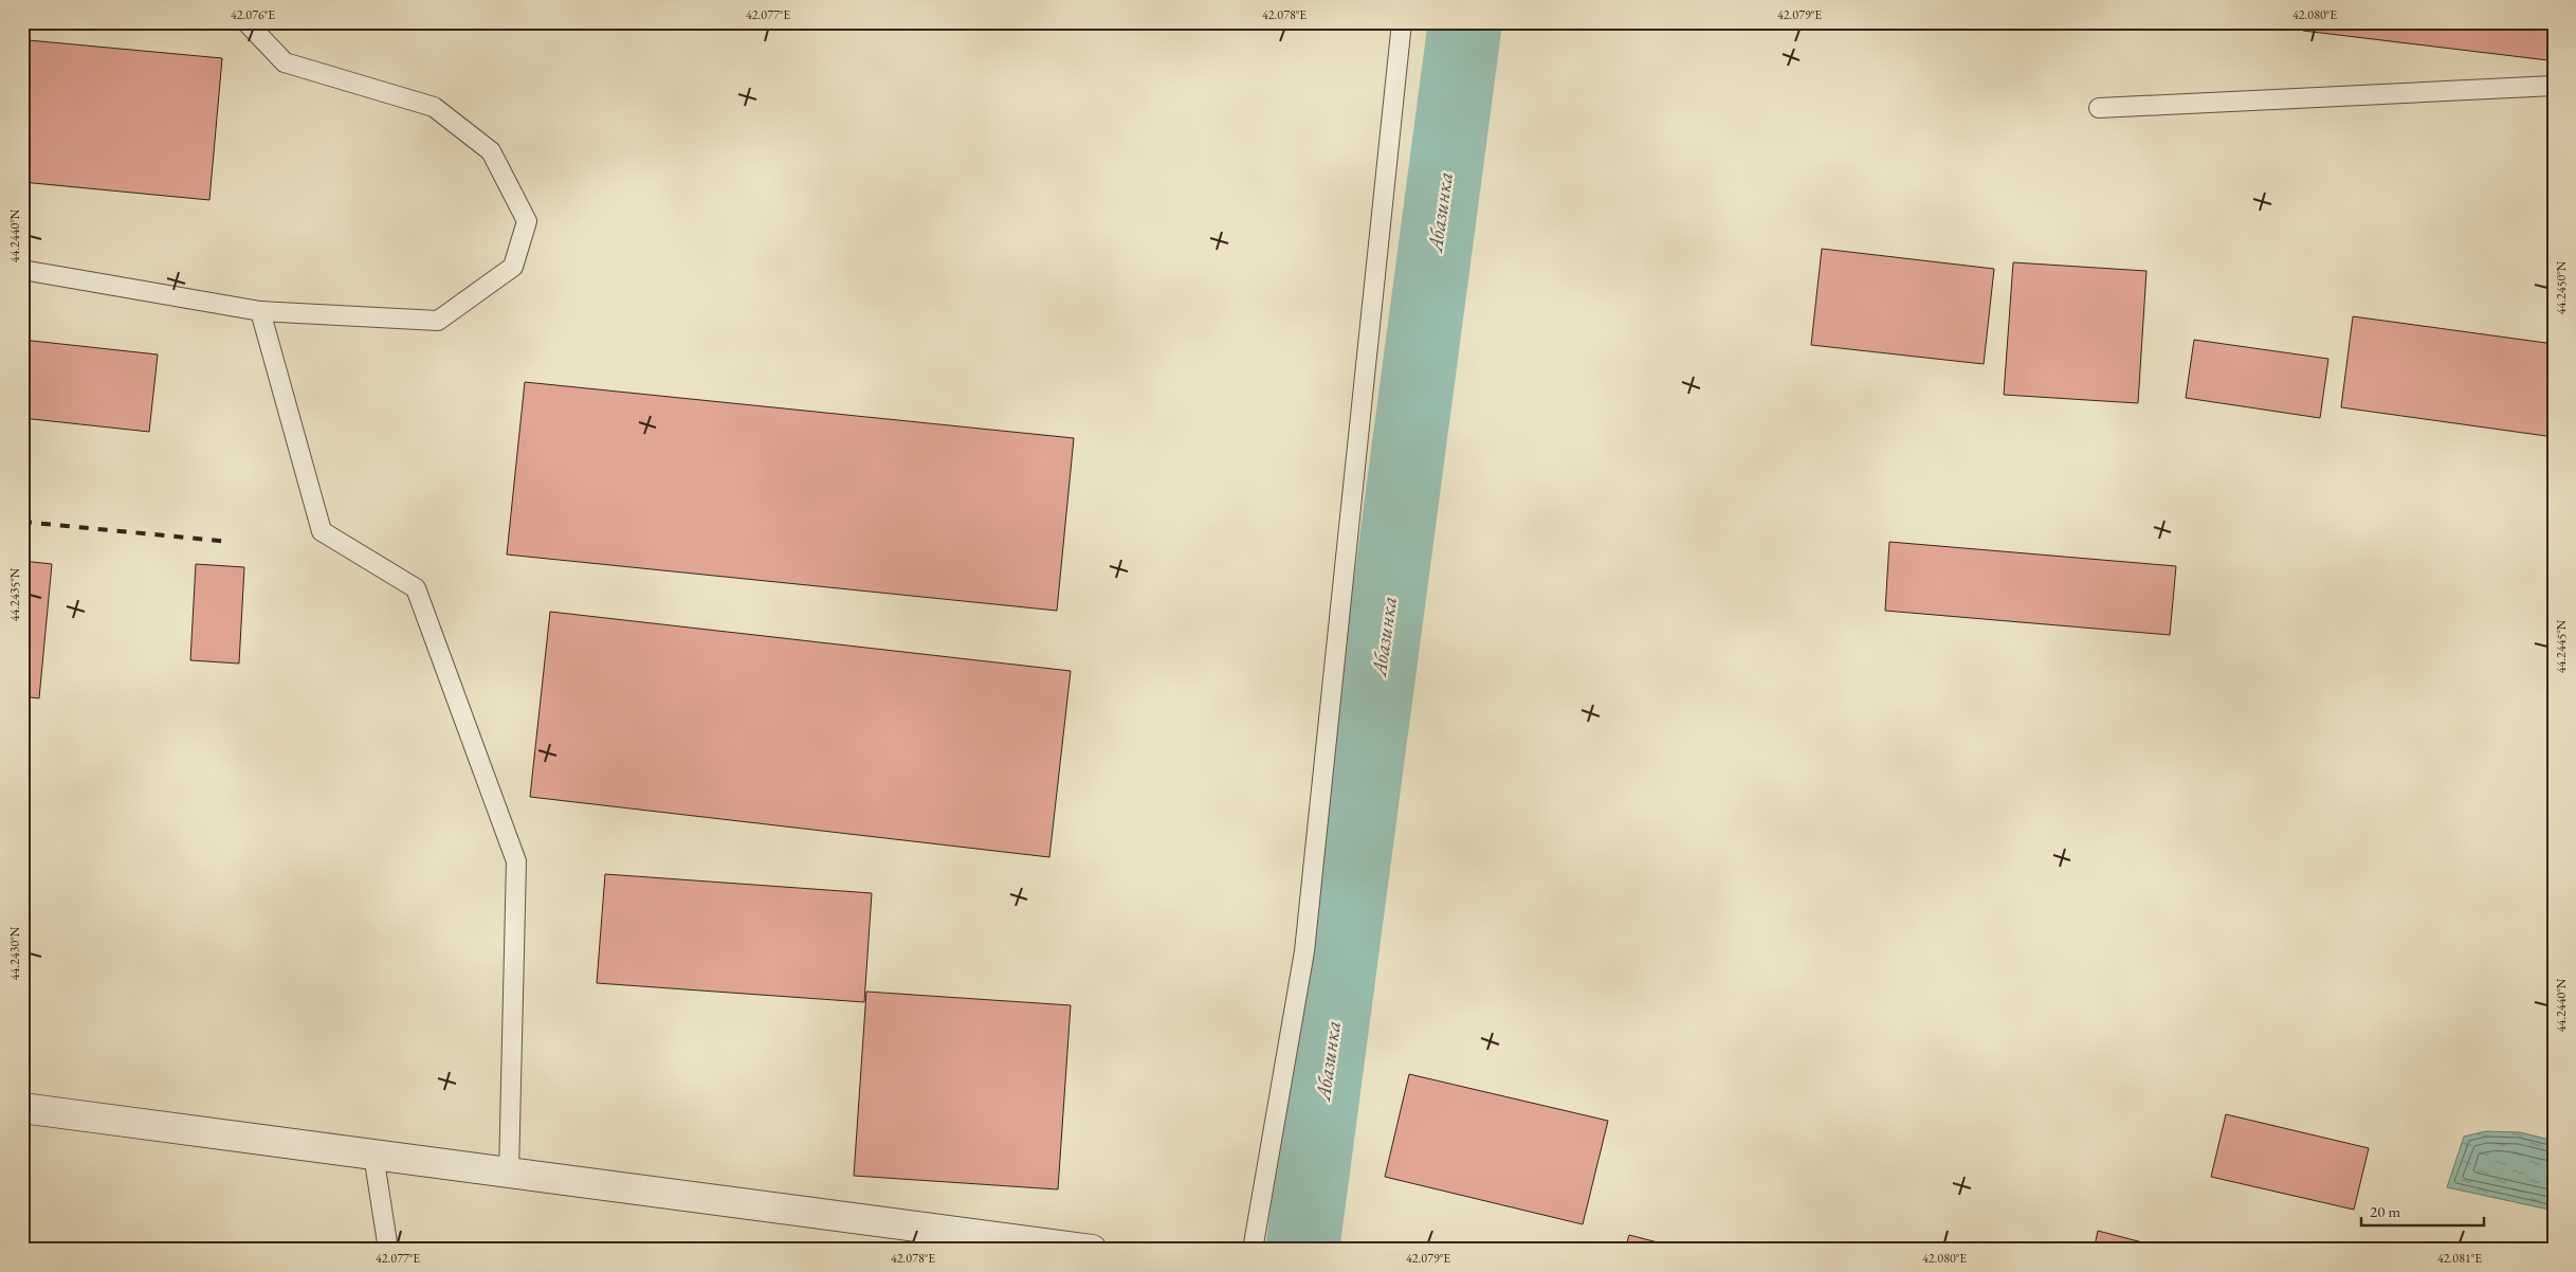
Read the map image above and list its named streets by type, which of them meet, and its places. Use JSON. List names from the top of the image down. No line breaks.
{"water":["Абазинка"],"scale_bar":"20 m","coordinates":["42.076°E","42.077°E","42.078°E","42.079°E","42.080°E","44.2440°N","44.2450°N","44.2435°N","44.2445°N","44.2430°N","42.081°E"]}
